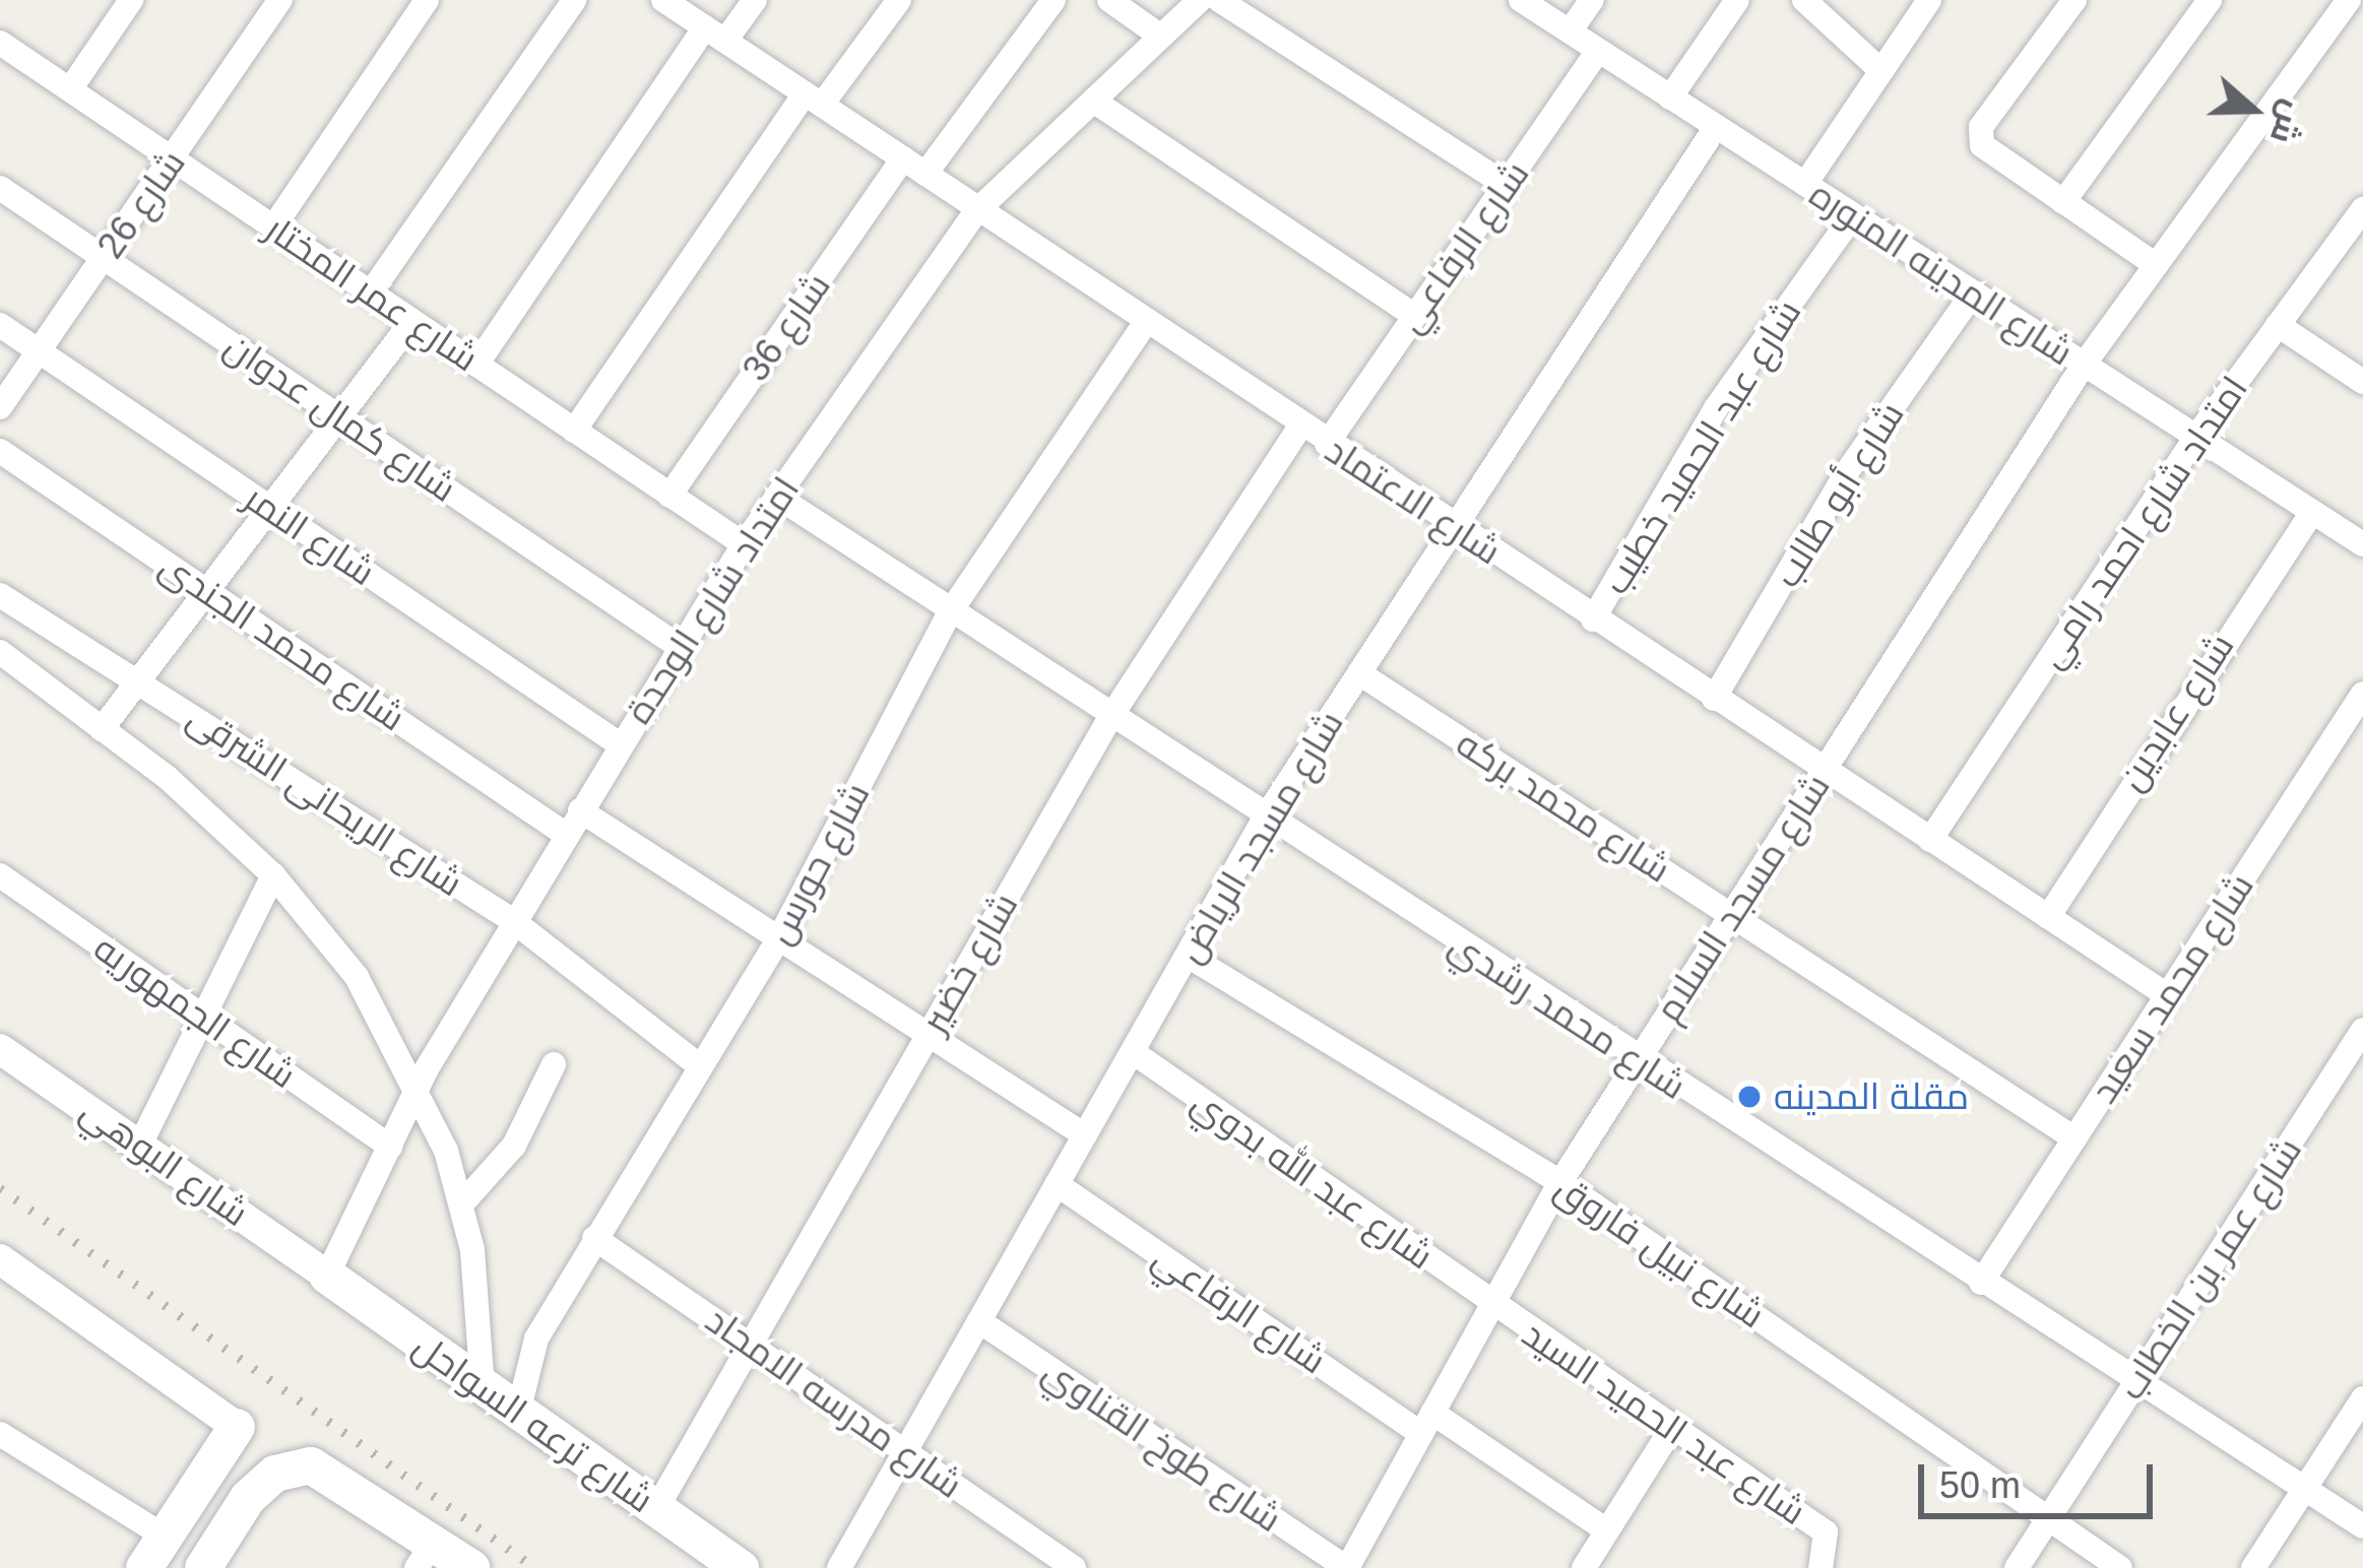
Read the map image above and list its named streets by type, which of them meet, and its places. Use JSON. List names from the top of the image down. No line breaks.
{"streets":{"main road":["شارع ترعه السواحل"],"street":["شارع 26","شارع الرفاعي","شارع المدينه المنوره","شارع عمر المختار","شارع 36","شارع كمال عدوان","شارع عبد الحميد خطيب","شارع أبو طالب","شارع الاعتماد","امتداد شارع احمد رامي","شارع النمر","امتداد شارع الوحدة","شارع محمد الجندى","شارع عابدين","شارع الريحانى الشرقى","شارع محمد بركه","شارع مسجد الرياض","شارع حورس","شارع مسجد السلام","شارع خضير","شارع محمد سعيد","شارع الجمهوريه","شارع محمد رشدي","شارع البوهي","شارع عبد الله بدوي","شارع نبيل فاروق","شارع عمر بن الخطاب","شارع مدرسه الامجاد","شارع عبد الحميد السيد","شارع طوخ القناوي"]},"crossings":[["شارع 26","شارع عمر المختار"],["شارع 26","شارع كمال عدوان"],["شارع 26","شارع النمر"],["شارع الرفاعي","شارع المدينه المنوره"],["شارع الرفاعي","شارع الاعتماد"],["شارع الرفاعي","شارع مسجد الرياض"],["شارع الرفاعي","شارع مسجد السلام"],["شارع المدينه المنوره","شارع عبد الحميد خطيب"],["شارع المدينه المنوره","شارع أبو طالب"],["شارع المدينه المنوره","امتداد شارع احمد رامي"],["شارع المدينه المنوره","شارع عابدين"],["شارع المدينه المنوره","شارع مسجد الرياض"],["شارع المدينه المنوره","شارع مسجد السلام"],["شارع عمر المختار","شارع 36"],["شارع عمر المختار","امتداد شارع الوحدة"],["شارع 36","شارع الاعتماد"],["شارع كمال عدوان","امتداد شارع الوحدة"],["شارع عبد الحميد خطيب","شارع الاعتماد"],["شارع أبو طالب","شارع الاعتماد"],["شارع الاعتماد","امتداد شارع احمد رامي"],["شارع الاعتماد","امتداد شارع الوحدة"],["شارع الاعتماد","شارع عابدين"],["شارع الاعتماد","شارع مسجد الرياض"],["شارع الاعتماد","شارع حورس"],["شارع الاعتماد","شارع مسجد السلام"],["شارع الاعتماد","شارع خضير"],["شارع الاعتماد","شارع محمد سعيد"],["شارع النمر","امتداد شارع الوحدة"],["امتداد شارع الوحدة","شارع محمد الجندى"],["امتداد شارع الوحدة","شارع الريحانى الشرقى"],["امتداد شارع الوحدة","شارع الجمهوريه"],["امتداد شارع الوحدة","شارع محمد رشدي"],["امتداد شارع الوحدة","شارع البوهي"],["امتداد شارع الوحدة","شارع ترعه السواحل"],["شارع الريحانى الشرقى","شارع حورس"],["شارع محمد بركه","شارع مسجد الرياض"],["شارع محمد بركه","شارع مسجد السلام"],["شارع محمد بركه","شارع محمد سعيد"],["شارع مسجد الرياض","شارع محمد رشدي"],["شارع مسجد الرياض","شارع عبد الله بدوي"],["شارع مسجد الرياض","شارع نبيل فاروق"],["شارع مسجد الرياض","شارع مدرسه الامجاد"],["شارع مسجد الرياض","شارع طوخ القناوي"],["شارع حورس","شارع محمد رشدي"],["شارع حورس","شارع مدرسه الامجاد"],["شارع حورس","شارع ترعه السواحل"],["شارع مسجد السلام","شارع محمد رشدي"],["شارع مسجد السلام","شارع عبد الله بدوي"],["شارع مسجد السلام","شارع نبيل فاروق"],["شارع مسجد السلام","شارع عبد الحميد السيد"],["شارع مسجد السلام","شارع طوخ القناوي"],["شارع خضير","شارع محمد رشدي"],["شارع خضير","شارع مدرسه الامجاد"],["شارع خضير","شارع ترعه السواحل"],["شارع محمد سعيد","شارع محمد رشدي"],["شارع محمد رشدي","شارع عمر بن الخطاب"],["شارع البوهي","شارع ترعه السواحل"],["شارع عبد الله بدوي","شارع عبد الحميد السيد"],["شارع نبيل فاروق","شارع عمر بن الخطاب"]],"places":["مقلة المدينه"],"scale_bar":"50 m","north":"right"}
